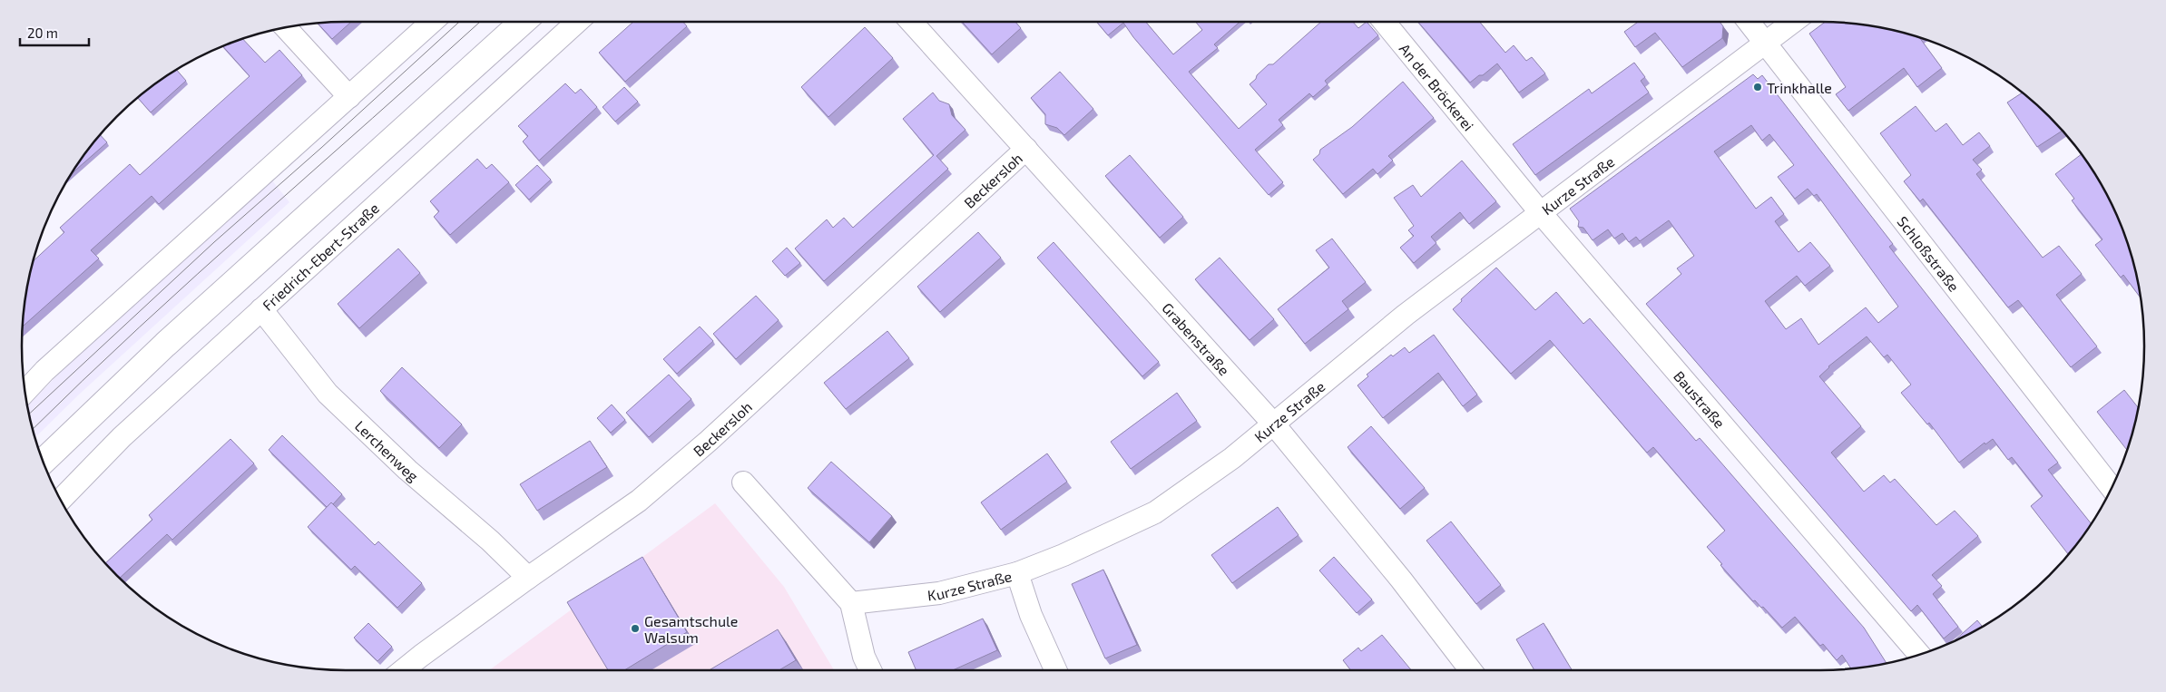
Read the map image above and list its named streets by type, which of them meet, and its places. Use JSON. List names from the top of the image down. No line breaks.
{"streets":{"street":["An der Bröckerei","Beckersloh","Kurze Straße","Schloßstraße","Friedrich-Ebert-Straße","Grabenstraße","Baustraße","Lerchenweg"]},"crossings":[["An der Bröckerei","Baustraße"],["Beckersloh","Grabenstraße"],["Beckersloh","Lerchenweg"],["Kurze Straße","Schloßstraße"],["Kurze Straße","Grabenstraße"],["Kurze Straße","Baustraße"],["Friedrich-Ebert-Straße","Lerchenweg"]],"places":["Trinkhalle","Gesamtschule Walsum"],"scale_bar":"20 m"}
